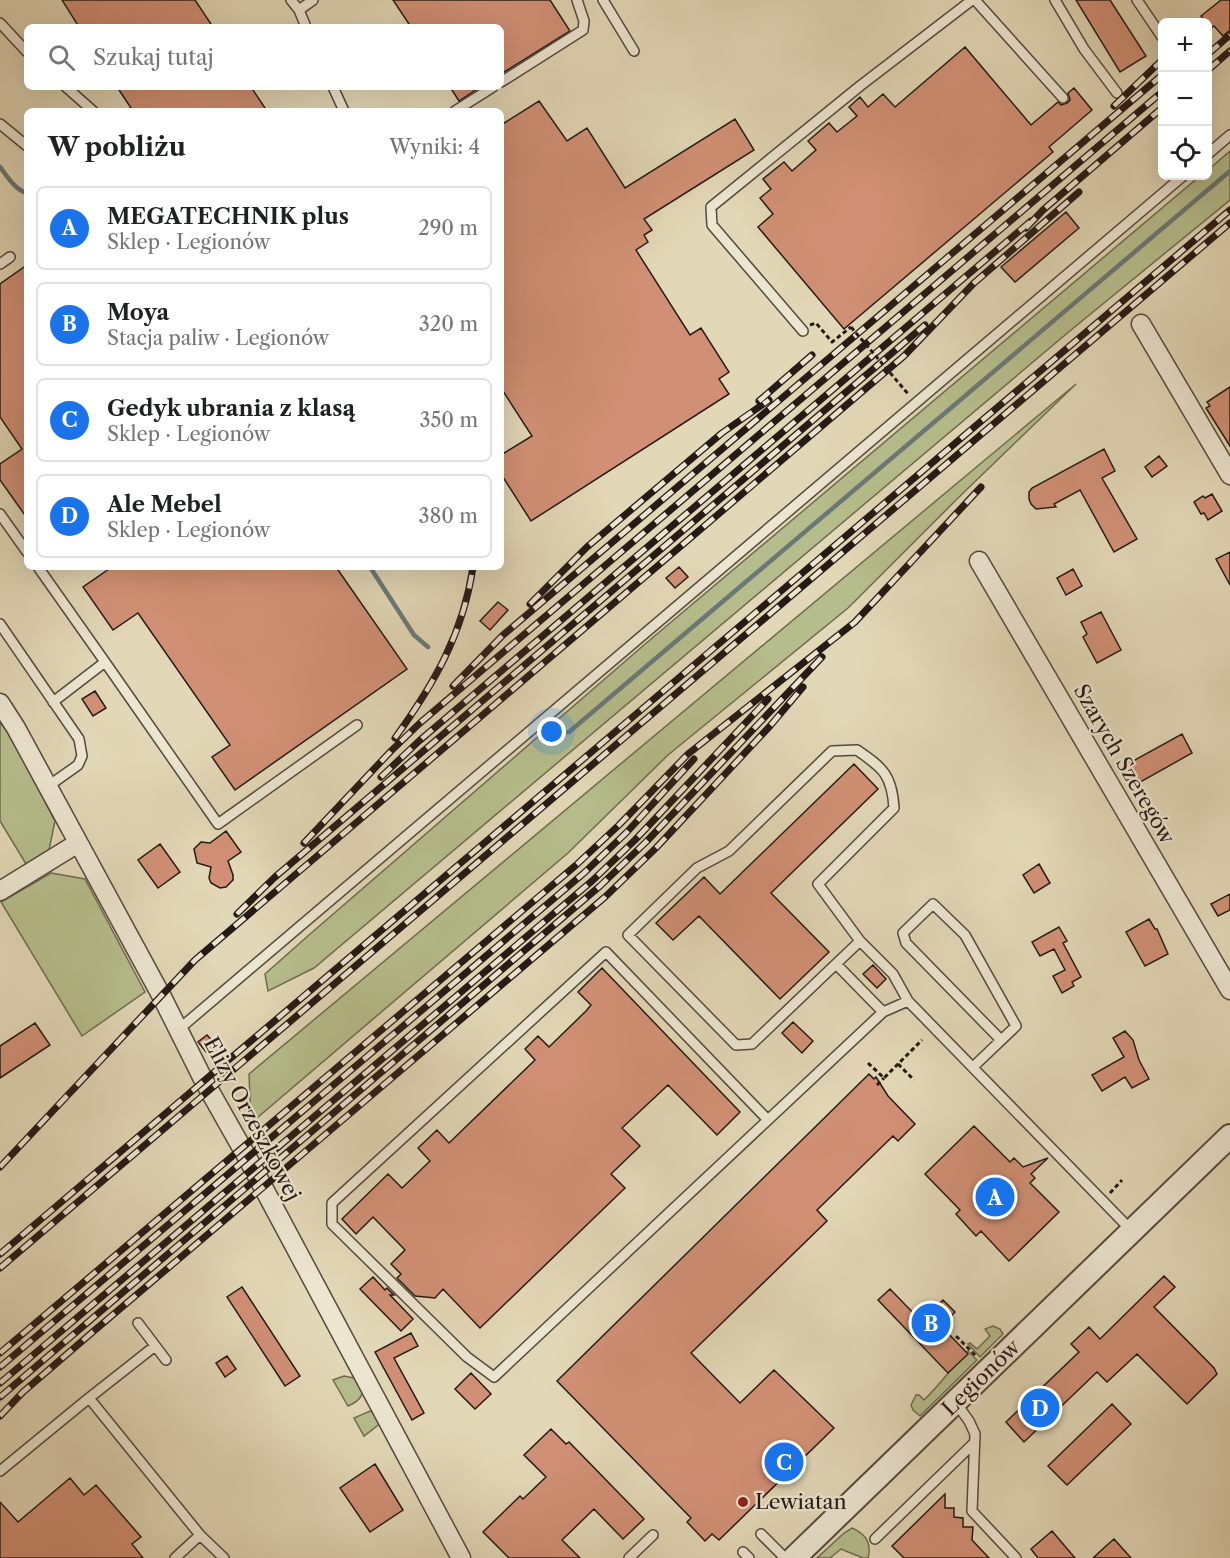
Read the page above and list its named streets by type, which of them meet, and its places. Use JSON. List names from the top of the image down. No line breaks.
{"streets":{"street":["Szarych Szeregów","Elizy Orzeszkowej","Legionów"]},"places":["Lewiatan"],"page":{"map_buttons":["+","−"],"search":"Szukaj tutaj","heading":["W pobliżu","Wyniki: 4"],"list":[{"mark":"A","name":"MEGATECHNIK plus","note":"Sklep · Legionów","value":"290 m"},{"mark":"B","name":"Moya","note":"Stacja paliw · Legionów","value":"320 m"},{"mark":"C","name":"Gedyk ubrania z klasą","note":"Sklep · Legionów","value":"350 m"},{"mark":"D","name":"Ale Mebel","note":"Sklep · Legionów","value":"380 m"}],"pins":["A","B","D","C"]}}
